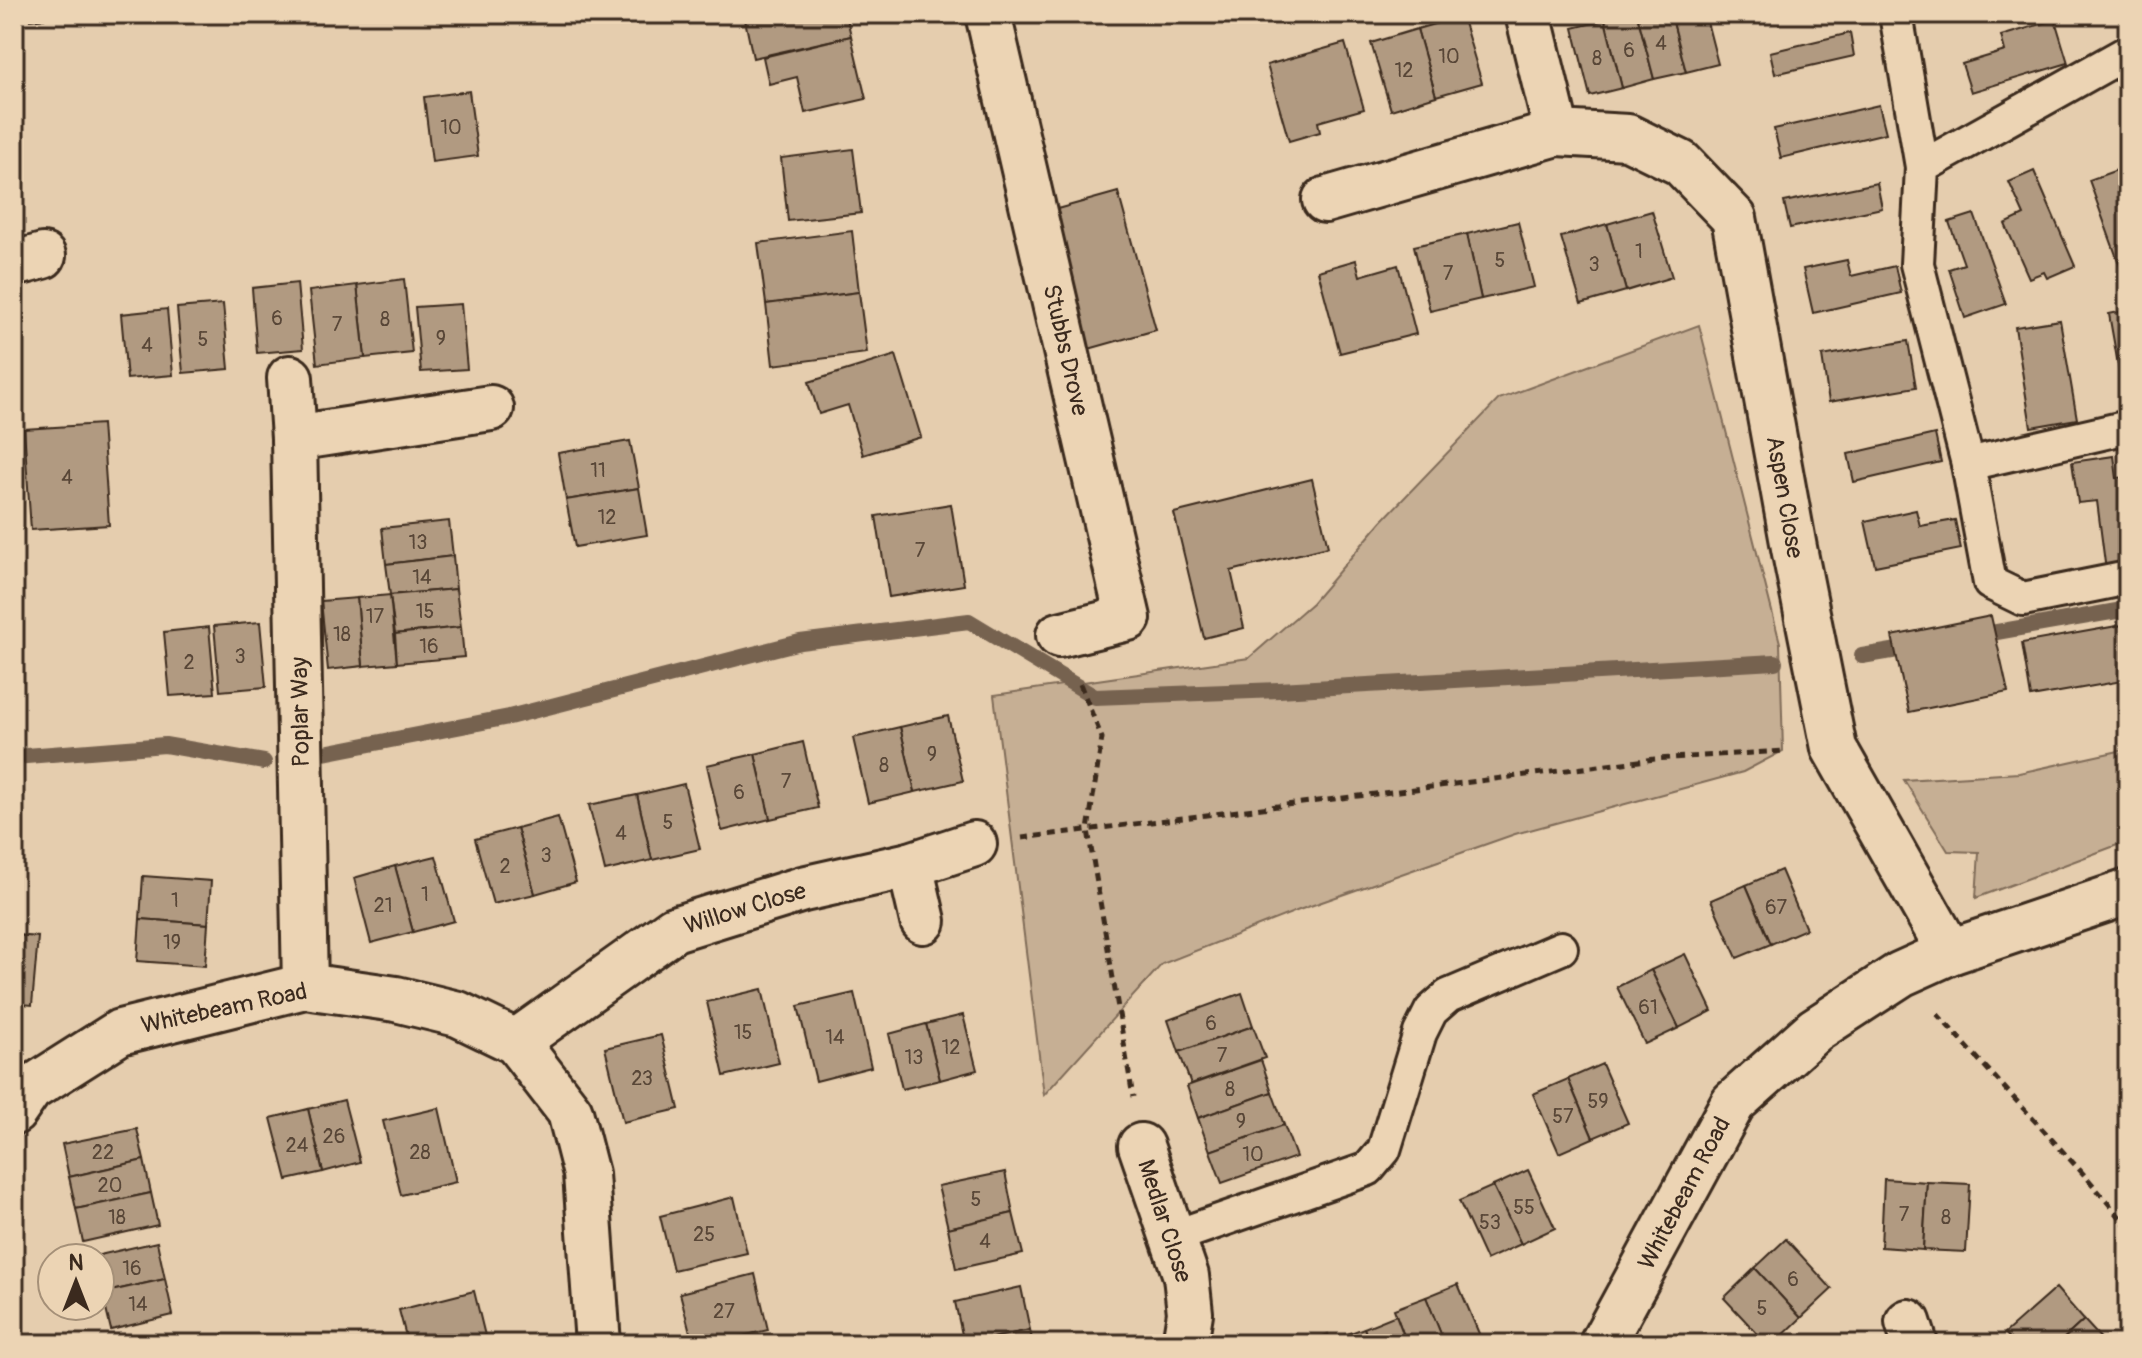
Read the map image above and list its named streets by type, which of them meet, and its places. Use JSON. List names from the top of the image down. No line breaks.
{"streets":{"street":["Stubbs Drove","Aspen Close","Poplar Way","Willow Close","Whitebeam Road","Medlar Close"]},"crossings":[["Aspen Close","Whitebeam Road"],["Poplar Way","Whitebeam Road"],["Willow Close","Whitebeam Road"]],"house_numbers":["4","6","10","8","12","10","1","5","3","7","6","8","7","9","5","4","11","4","12","13","7","14","15","17","18","16","3","2","9","8","7","6","5","4","3","2","1","1","21","67","19","61","6","15","14","12","7","13","23","8","59","57","9","26","24","22","28","10","20","5","55","7","18","8","53","25","4","16","6","14","5","27"],"north":"top"}
